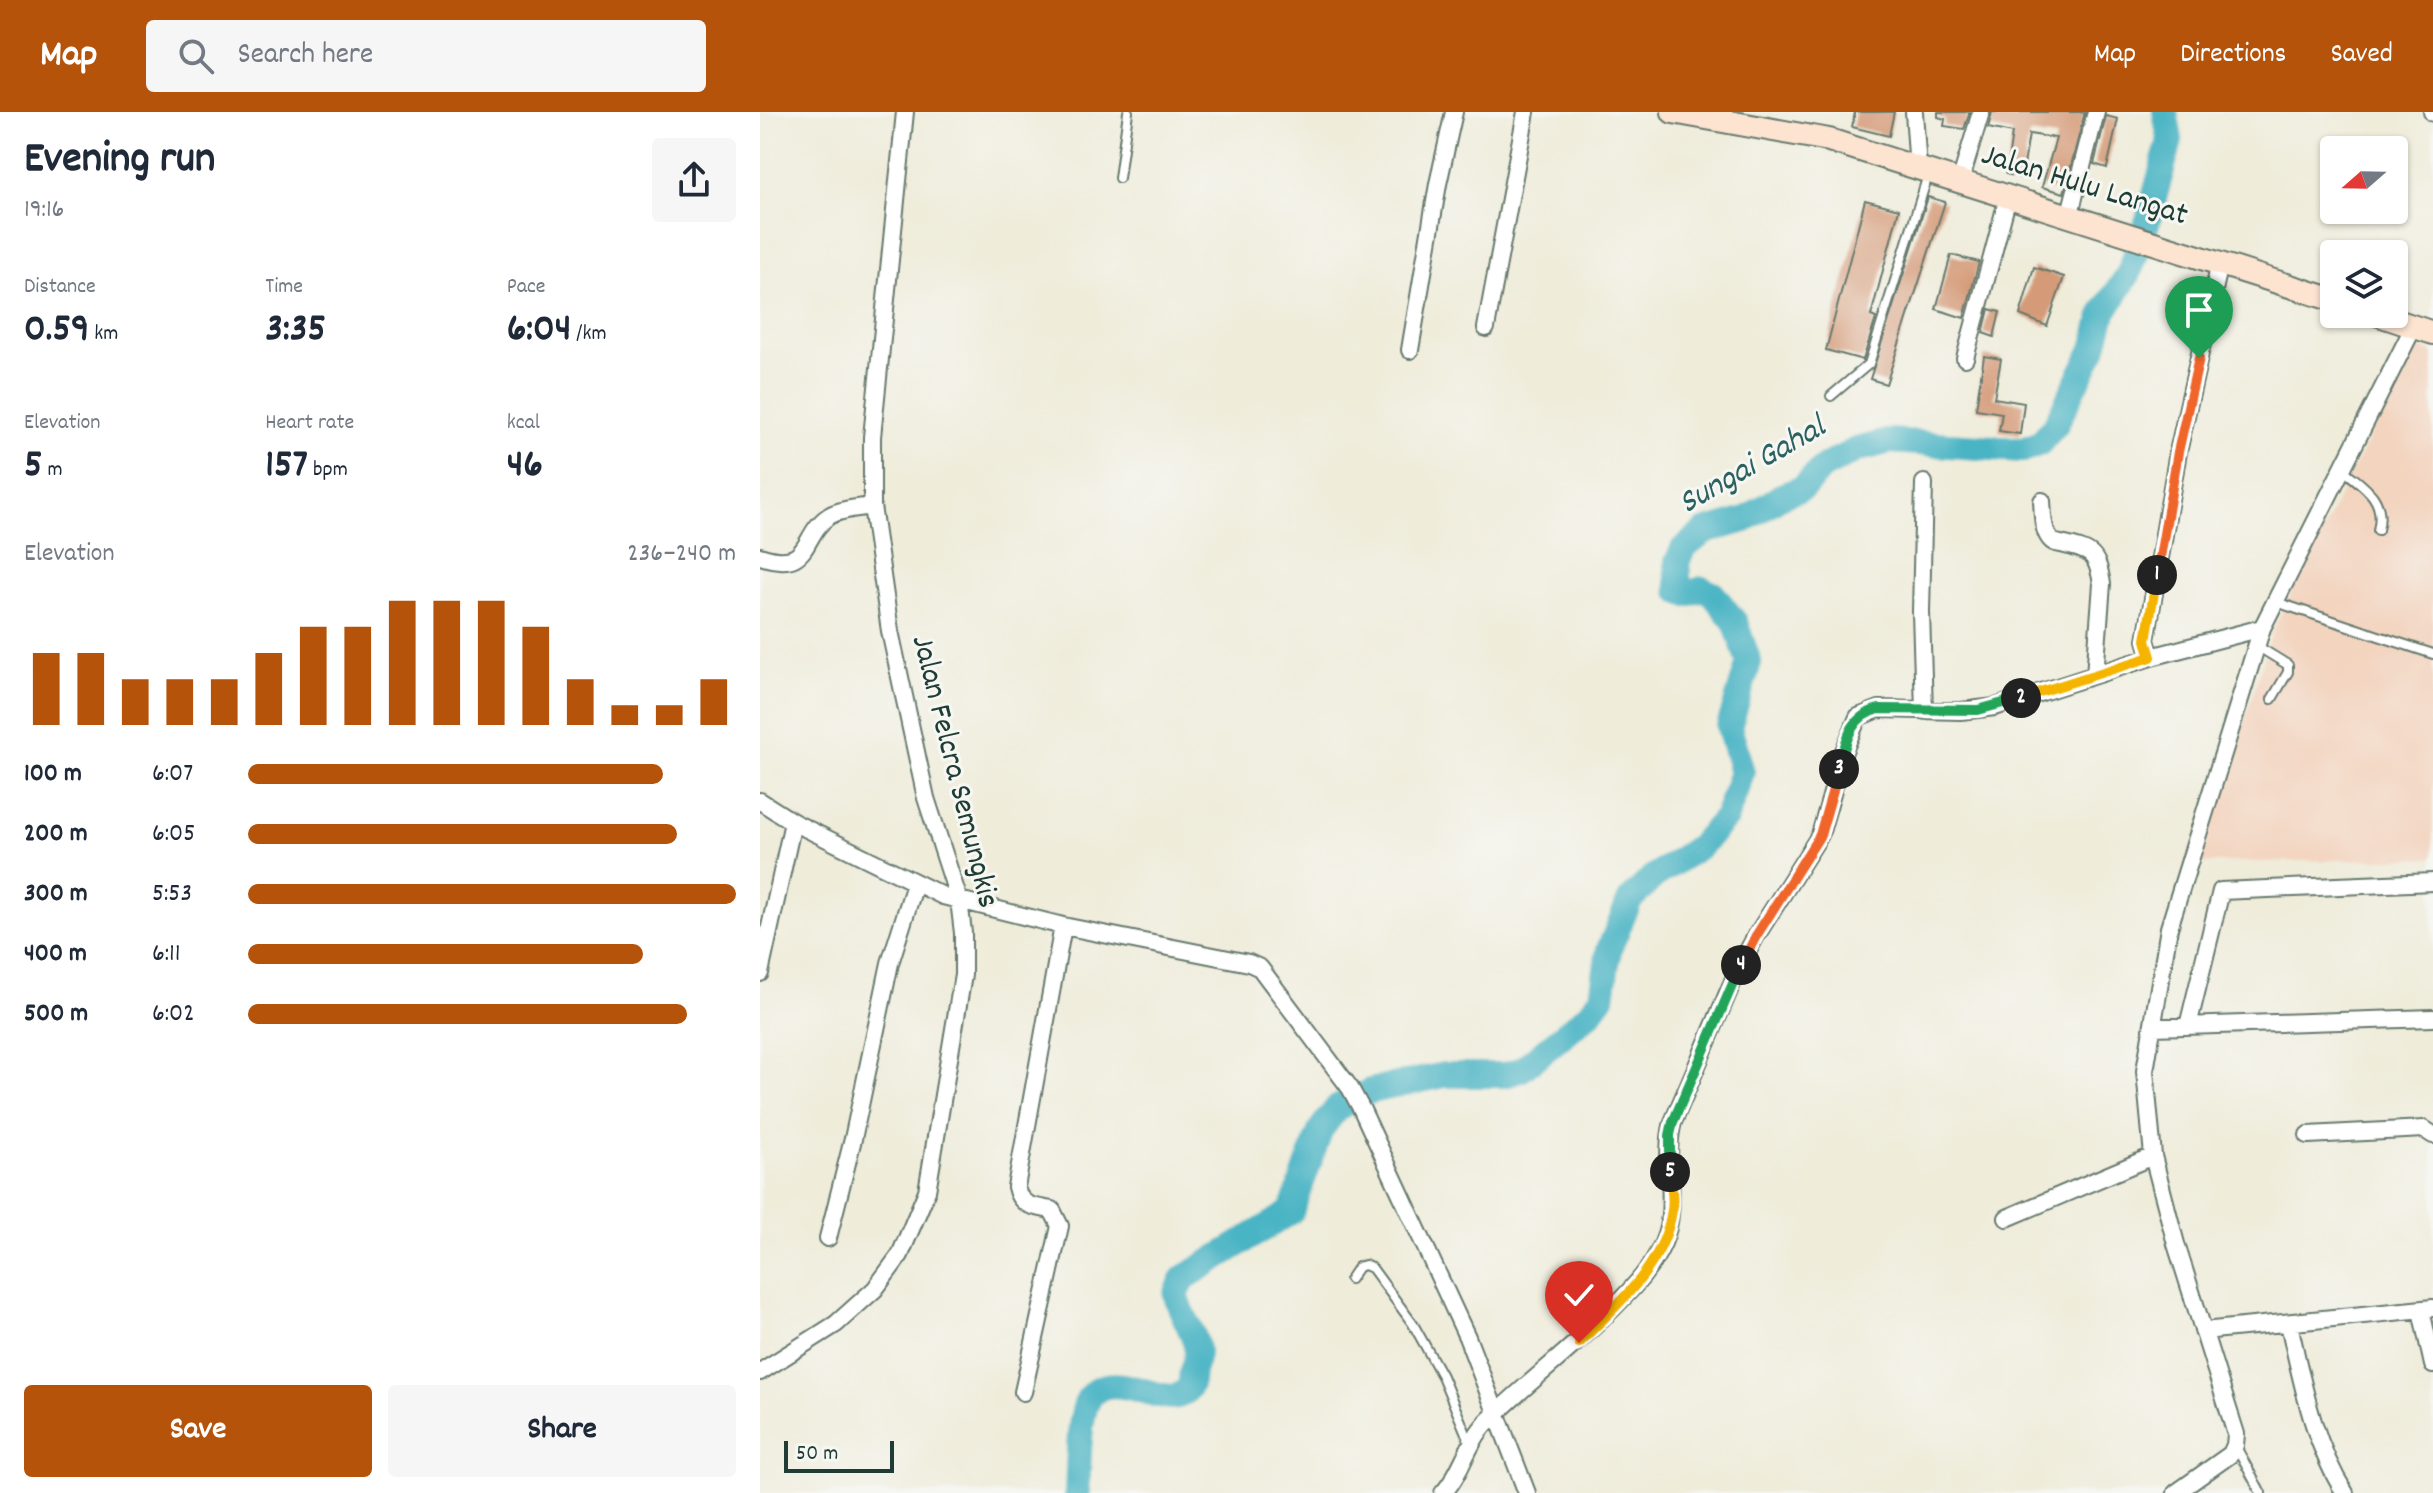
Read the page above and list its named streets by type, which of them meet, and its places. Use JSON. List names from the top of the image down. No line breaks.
{"streets":{"street":["Jalan Hulu Langat","Jalan Felcra Semungkis"]},"water":["Sungai Gahal"],"scale_bar":"50 m","north":"left","page":{"header":"Map","search":"Search here","nav":["Map","Directions","Saved"],"heading":["Evening run","19:16"],"stats":[["Distance","0.59 km"],["Time","3:35"],["Pace","6:04 /km"],["Elevation","5 m"],["Heart rate","157 bpm"],["kcal","46"]],"chart":["Elevation","236–240 m"],"pins":["1","2","3","4","5"],"list":[{"name":"100 m","note":"6:07"},{"name":"200 m","note":"6:05"},{"name":"300 m","note":"5:53"},{"name":"400 m","note":"6:11"},{"name":"500 m","note":"6:02"}],"buttons":["Save","Share"],"scale":"50 m"}}
